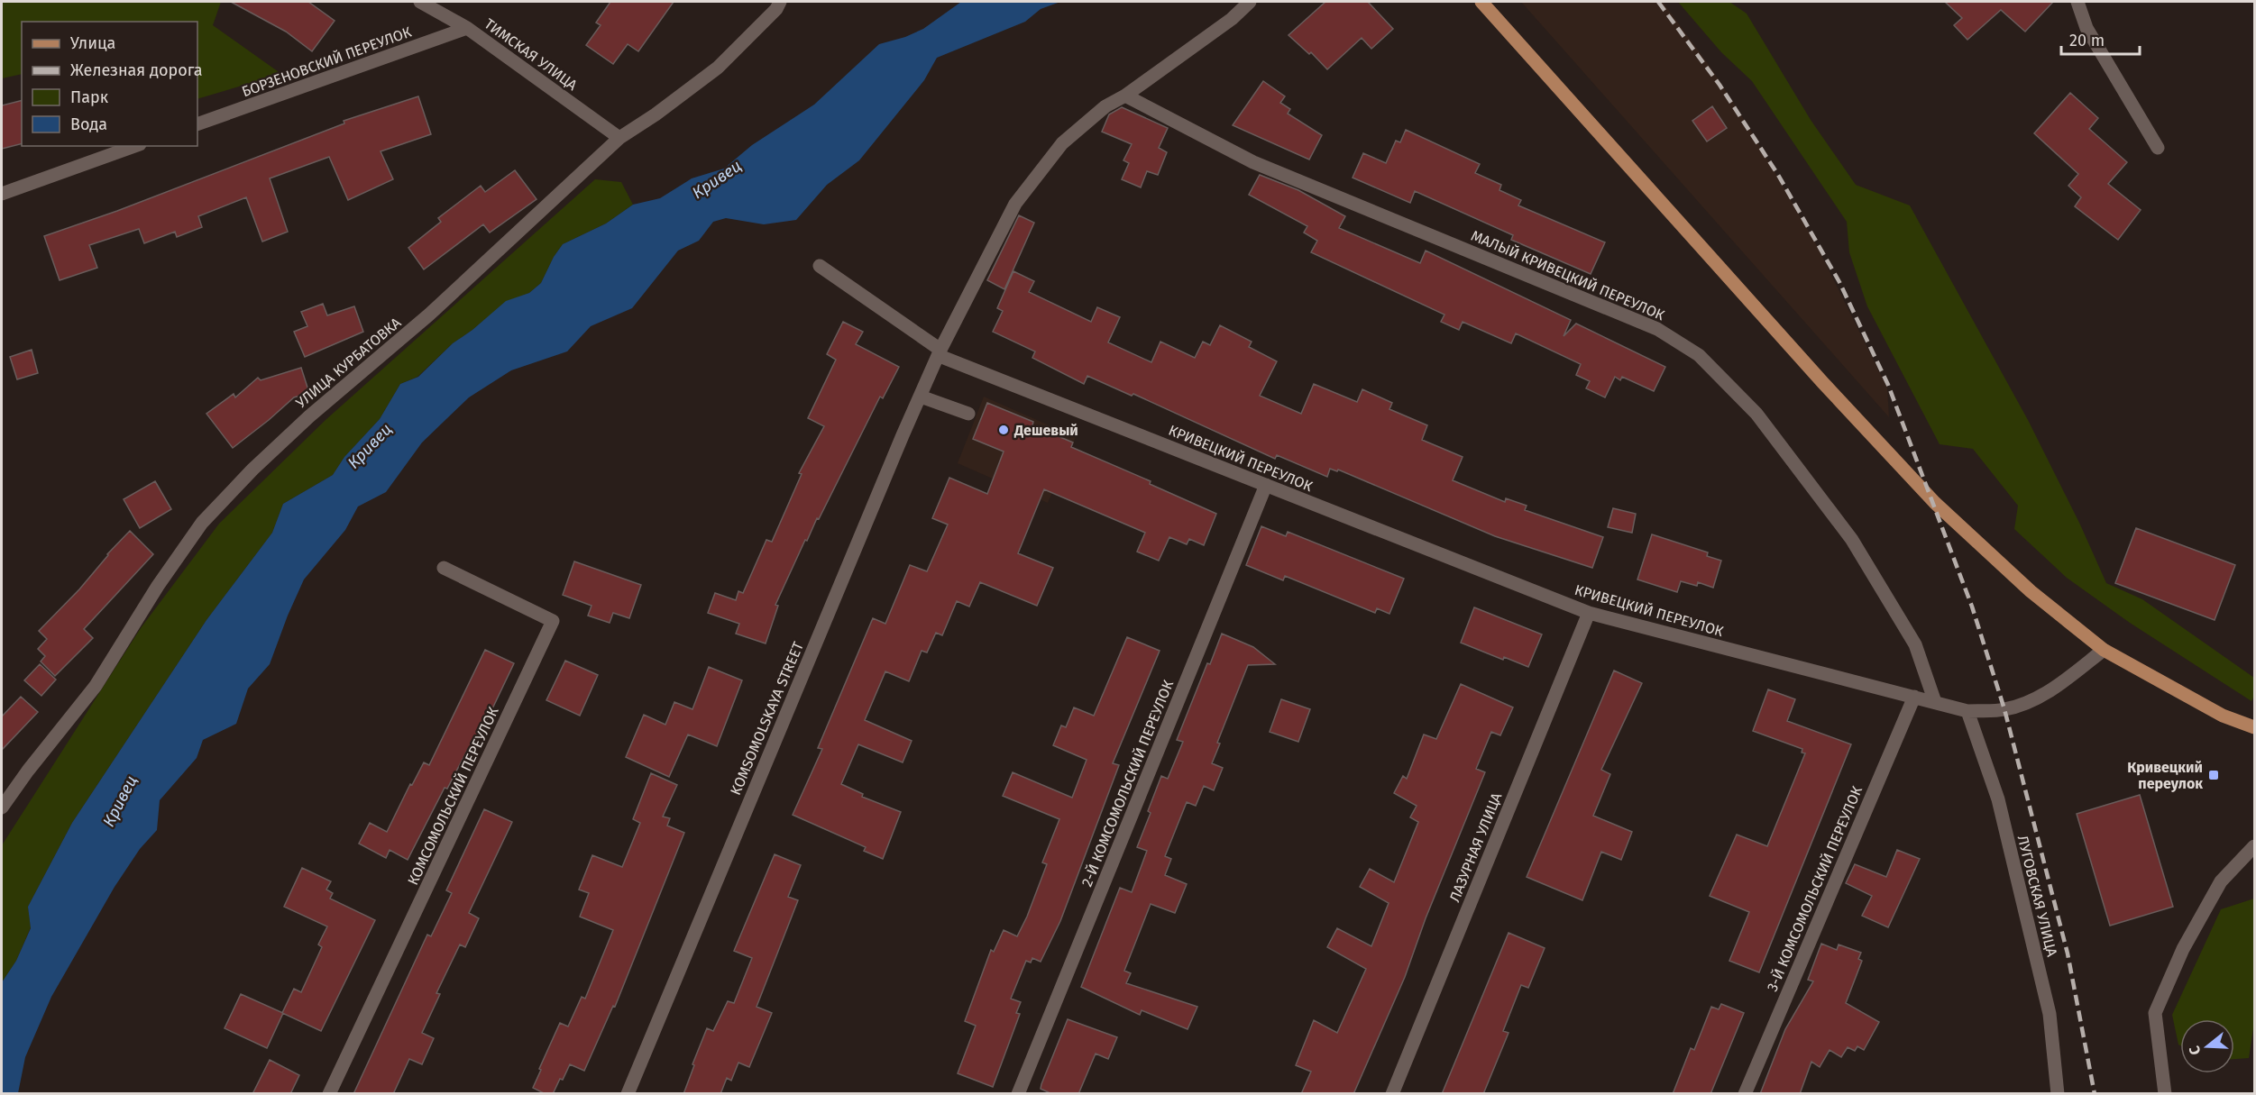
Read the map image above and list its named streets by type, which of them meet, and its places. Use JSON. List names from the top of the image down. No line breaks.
{"streets":{"street":["ТИМСКАЯ УЛИЦА","БОРЗЕНОВСКИЙ ПЕРЕУЛОК","МАЛЫЙ КРИВЕЦКИЙ ПЕРЕУЛОК","УЛИЦА КУРБАТОВКА","КРИВЕЦКИЙ ПЕРЕУЛОК","KOMSOMOLSKAYA STREET","2-Й КОМСОМОЛЬСКИЙ ПЕРЕУЛОК","КОМСОМОЛЬСКИЙ ПЕРЕУЛОК","ЛАЗУРНАЯ УЛИЦА","3-Й КОМСОМОЛЬСКИЙ ПЕРЕУЛОК","ЛУГОВСКАЯ УЛИЦА"]},"crossings":[["ТИМСКАЯ УЛИЦА","БОРЗЕНОВСКИЙ ПЕРЕУЛОК"],["ТИМСКАЯ УЛИЦА","УЛИЦА КУРБАТОВКА"],["МАЛЫЙ КРИВЕЦКИЙ ПЕРЕУЛОК","КРИВЕЦКИЙ ПЕРЕУЛОК"],["МАЛЫЙ КРИВЕЦКИЙ ПЕРЕУЛОК","KOMSOMOLSKAYA STREET"],["КРИВЕЦКИЙ ПЕРЕУЛОК","KOMSOMOLSKAYA STREET"],["КРИВЕЦКИЙ ПЕРЕУЛОК","2-Й КОМСОМОЛЬСКИЙ ПЕРЕУЛОК"],["КРИВЕЦКИЙ ПЕРЕУЛОК","ЛАЗУРНАЯ УЛИЦА"],["КРИВЕЦКИЙ ПЕРЕУЛОК","3-Й КОМСОМОЛЬСКИЙ ПЕРЕУЛОК"],["КРИВЕЦКИЙ ПЕРЕУЛОК","ЛУГОВСКАЯ УЛИЦА"]],"water":["Кривец"],"places":{"other":["Дешевый"],"transit":["Кривецкий переулок"]},"legend":["Улица","Железная дорога","Парк","Вода"],"scale_bar":"20 m","north":"left"}
